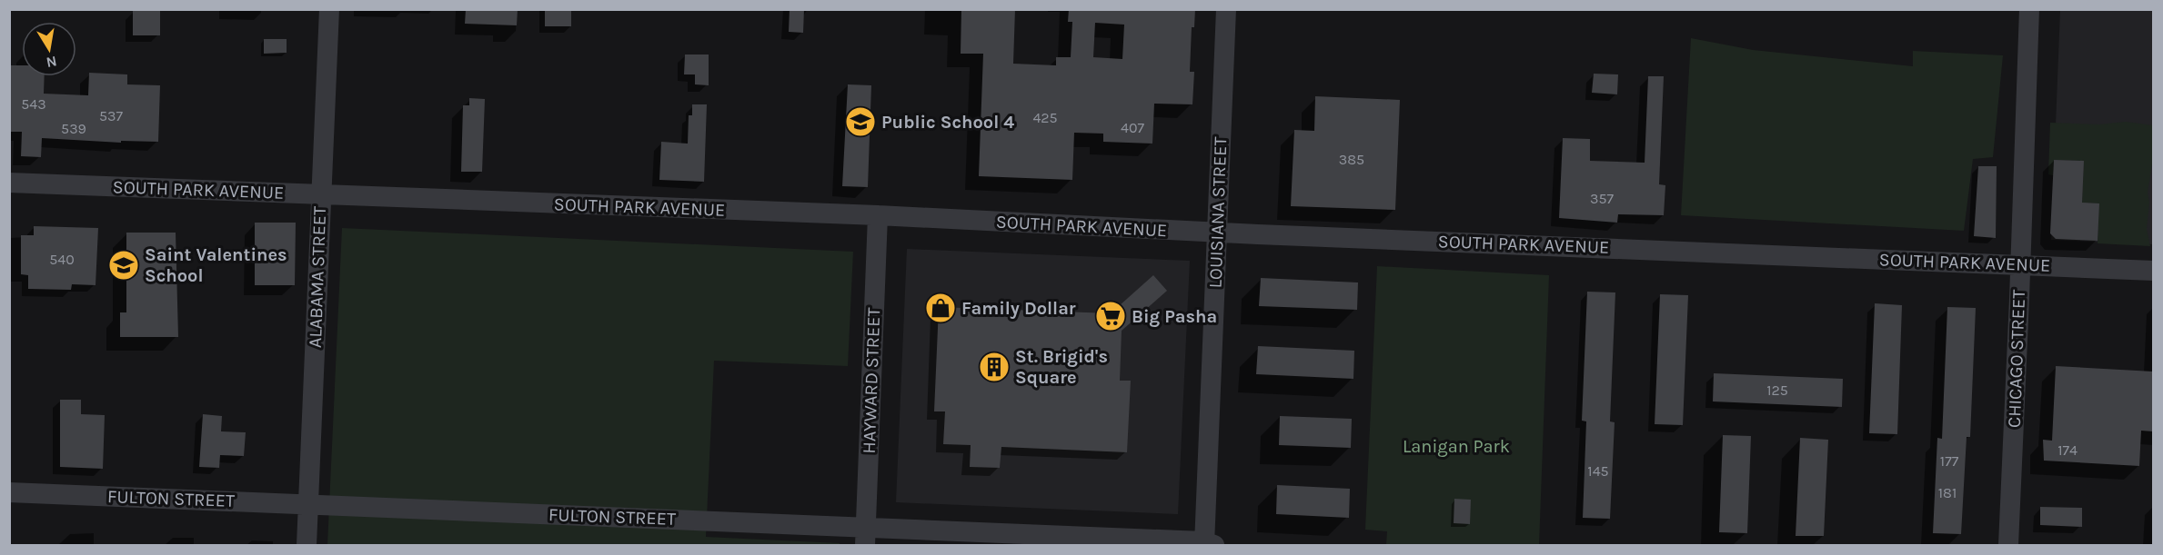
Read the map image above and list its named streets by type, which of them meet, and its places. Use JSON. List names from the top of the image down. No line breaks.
{"streets":{"street":["SOUTH PARK AVENUE","LOUISIANA STREET","ALABAMA STREET","CHICAGO STREET","HAYWARD STREET","FULTON STREET"]},"crossings":[["SOUTH PARK AVENUE","LOUISIANA STREET"],["SOUTH PARK AVENUE","ALABAMA STREET"],["SOUTH PARK AVENUE","CHICAGO STREET"],["SOUTH PARK AVENUE","HAYWARD STREET"],["LOUISIANA STREET","FULTON STREET"],["ALABAMA STREET","FULTON STREET"],["HAYWARD STREET","FULTON STREET"]],"parks":["Lanigan Park"],"places":{"school or university":["Public School 4","Saint Valentines School"],"shop":["Family Dollar"],"supermarket":["Big Pasha"],"building":["St. Brigid's Square"]},"house_numbers":["543","537","425","407","539","385","357","540","125","174","177","145","181"],"north":"bottom"}
